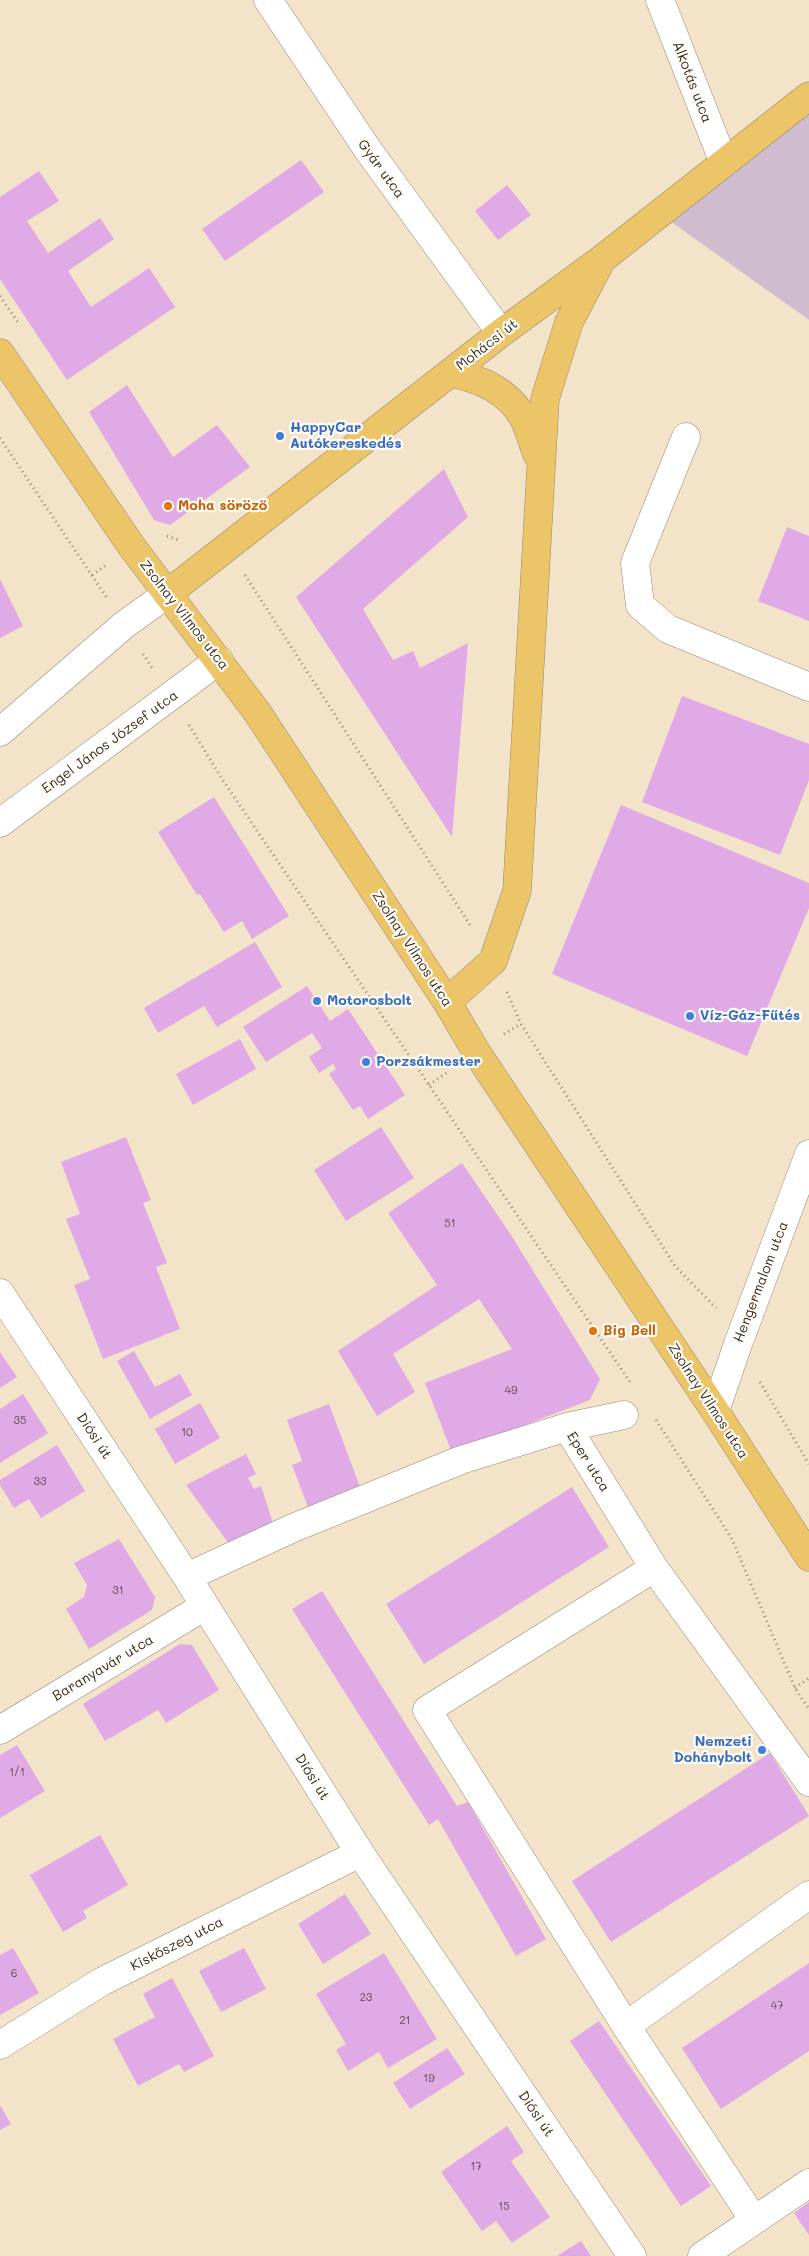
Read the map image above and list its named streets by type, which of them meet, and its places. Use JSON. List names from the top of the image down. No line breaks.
{"streets":{"main road":["Mohácsi út","Zsolnay Vilmos utca"],"street":["Alkotás utca","Gyár utca","Engel János József utca","Hengermalom utca","Diósi út","Eper utca","Baranyavár utca","Kiskőszeg utca"]},"crossings":[["Alkotás utca","Mohácsi út"],["Gyár utca","Mohácsi út"],["Mohácsi út","Zsolnay Vilmos utca"],["Zsolnay Vilmos utca","Engel János József utca"],["Zsolnay Vilmos utca","Hengermalom utca"],["Diósi út","Eper utca"],["Diósi út","Baranyavár utca"],["Diósi út","Kiskőszeg utca"]],"places":["HappyCar Autókereskedés","Moha söröző","Motorosbolt","Víz-Gáz-Fűtés","Porzsákmester","Big Bell","Nemzeti Dohánybolt"],"house_numbers":["51","49","35","10","33","31","1/1","6","23","47","21","19","17","15"]}
